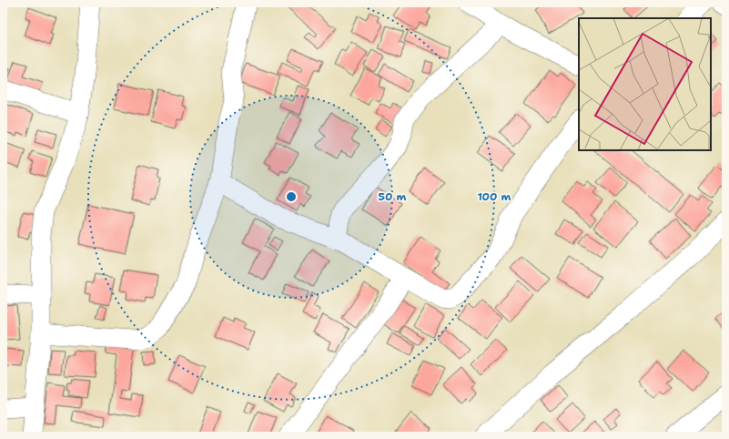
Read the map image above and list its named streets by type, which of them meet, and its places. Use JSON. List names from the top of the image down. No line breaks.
{"rings":["50 m","100 m"]}
